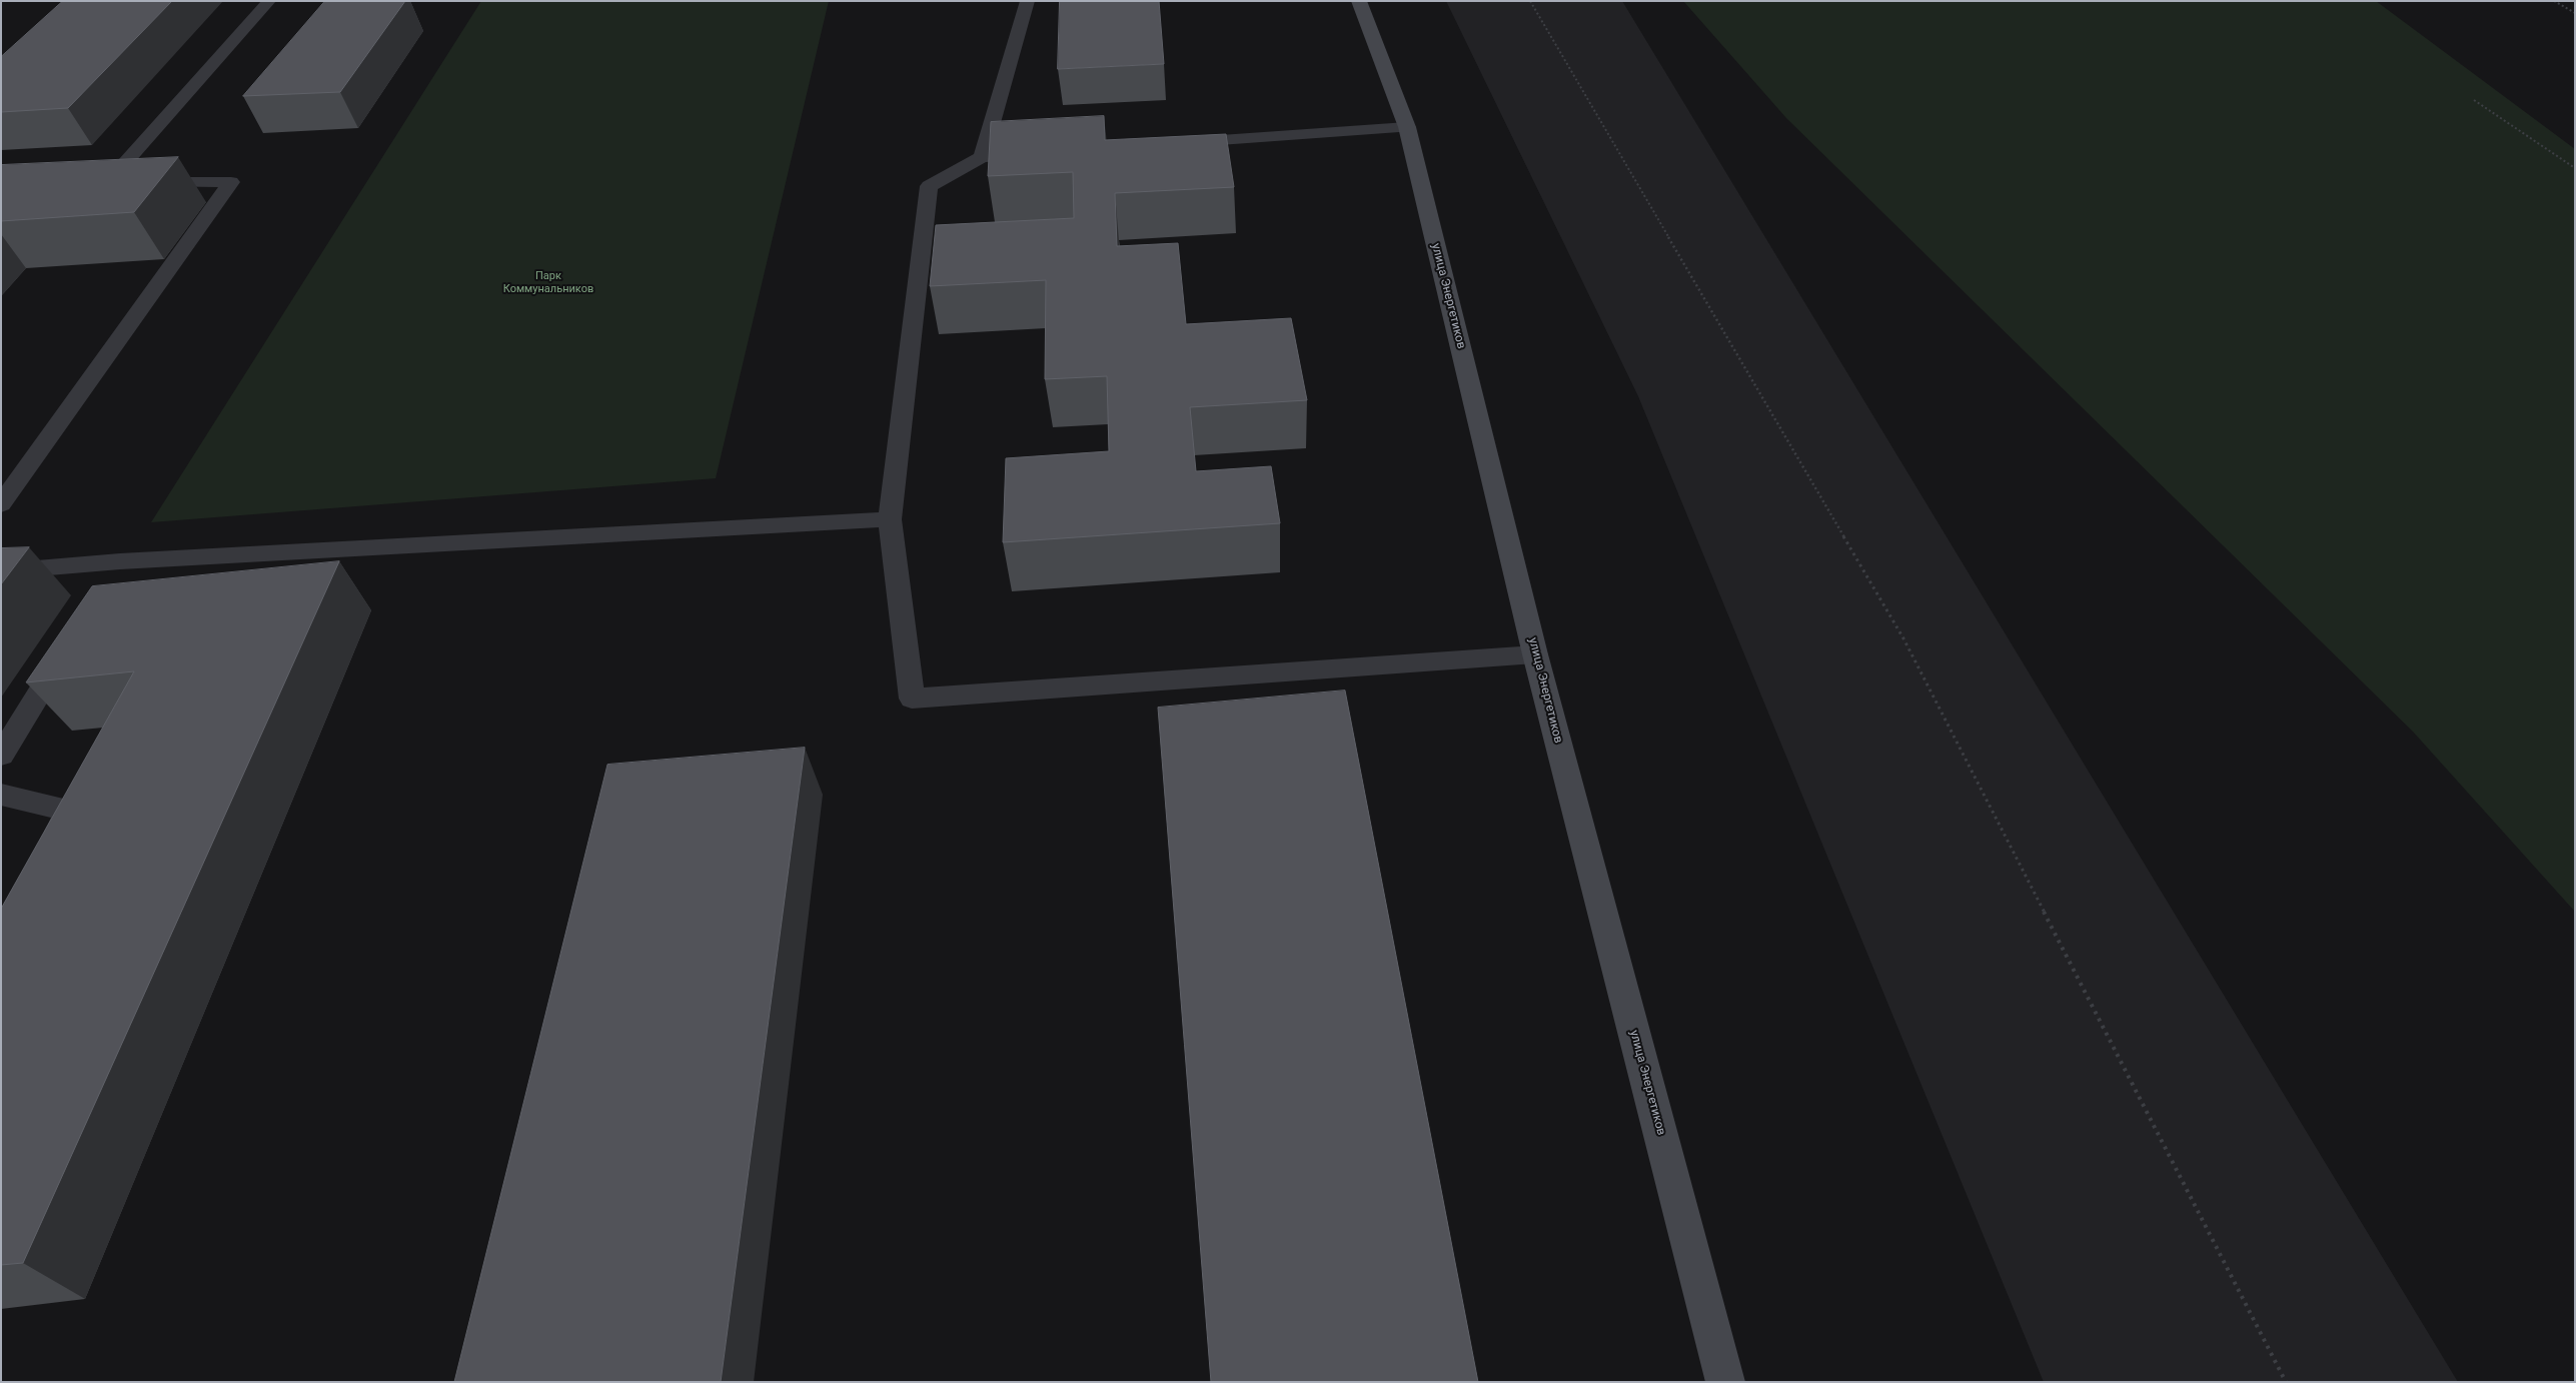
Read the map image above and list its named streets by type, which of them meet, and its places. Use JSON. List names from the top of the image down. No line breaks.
{"streets":{"street":["улица Энергетиков"]},"parks":["Парк Коммунальников"]}
